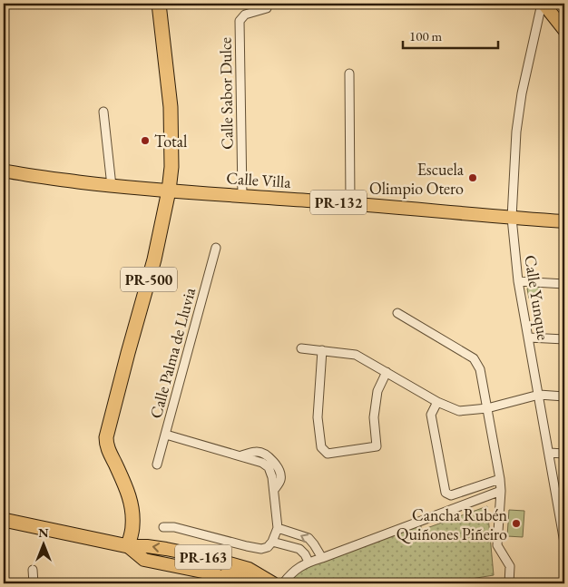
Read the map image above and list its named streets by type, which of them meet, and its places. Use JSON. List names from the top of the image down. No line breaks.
{"streets":{"highway":["PR-500","PR-163"],"main road":["Calle Villa","PR-132"],"street":["Calle Sabor Dulce","Calle Yunque","Calle Palma de Lluvia"]},"crossings":[["Calle Sabor Dulce","Calle Villa"],["Calle Villa","PR-500"],["Calle Villa","Calle Yunque"],["PR-500","PR-163"]],"places":["Total","Escuela Olimpio Otero","Cancha Rubén Quiñones Piñeiro"],"scale_bar":"100 m","north":"top"}
